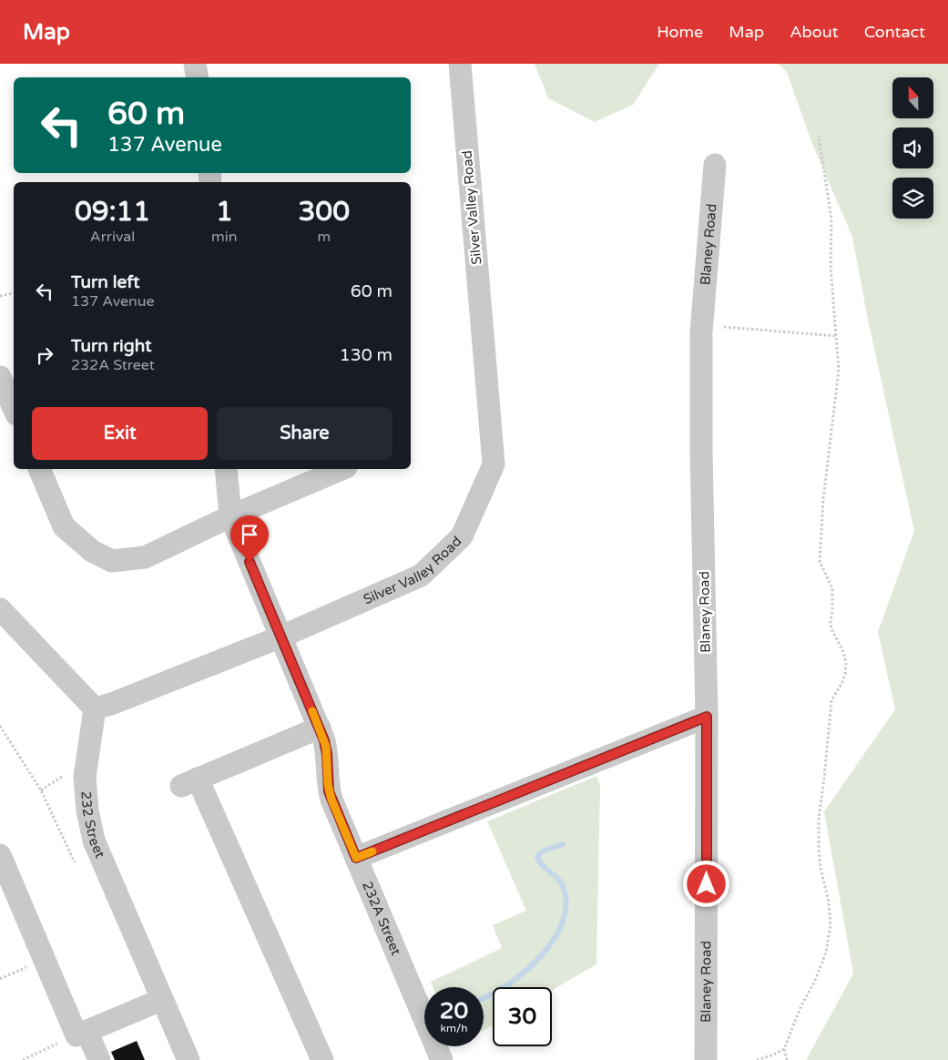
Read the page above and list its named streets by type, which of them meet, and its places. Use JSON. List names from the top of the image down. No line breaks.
{"streets":{"street":["Silver Valley Road","Blaney Road","232 Street","232A Street"]},"crossings":[["Silver Valley Road","232 Street"],["Silver Valley Road","232A Street"]],"north":"top","page":{"header":"Map","nav":["Home","Map","About","Contact"],"turn":["60 m","137 Avenue"],"eta":["09:11","Arrival","1","min","300","m"],"list":[{"name":"Turn left","note":"137 Avenue","value":"60 m"},{"name":"Turn right","note":"232A Street","value":"130 m"}],"buttons":["Exit","Share"],"speed":"20 km/h","limit":"30"}}
